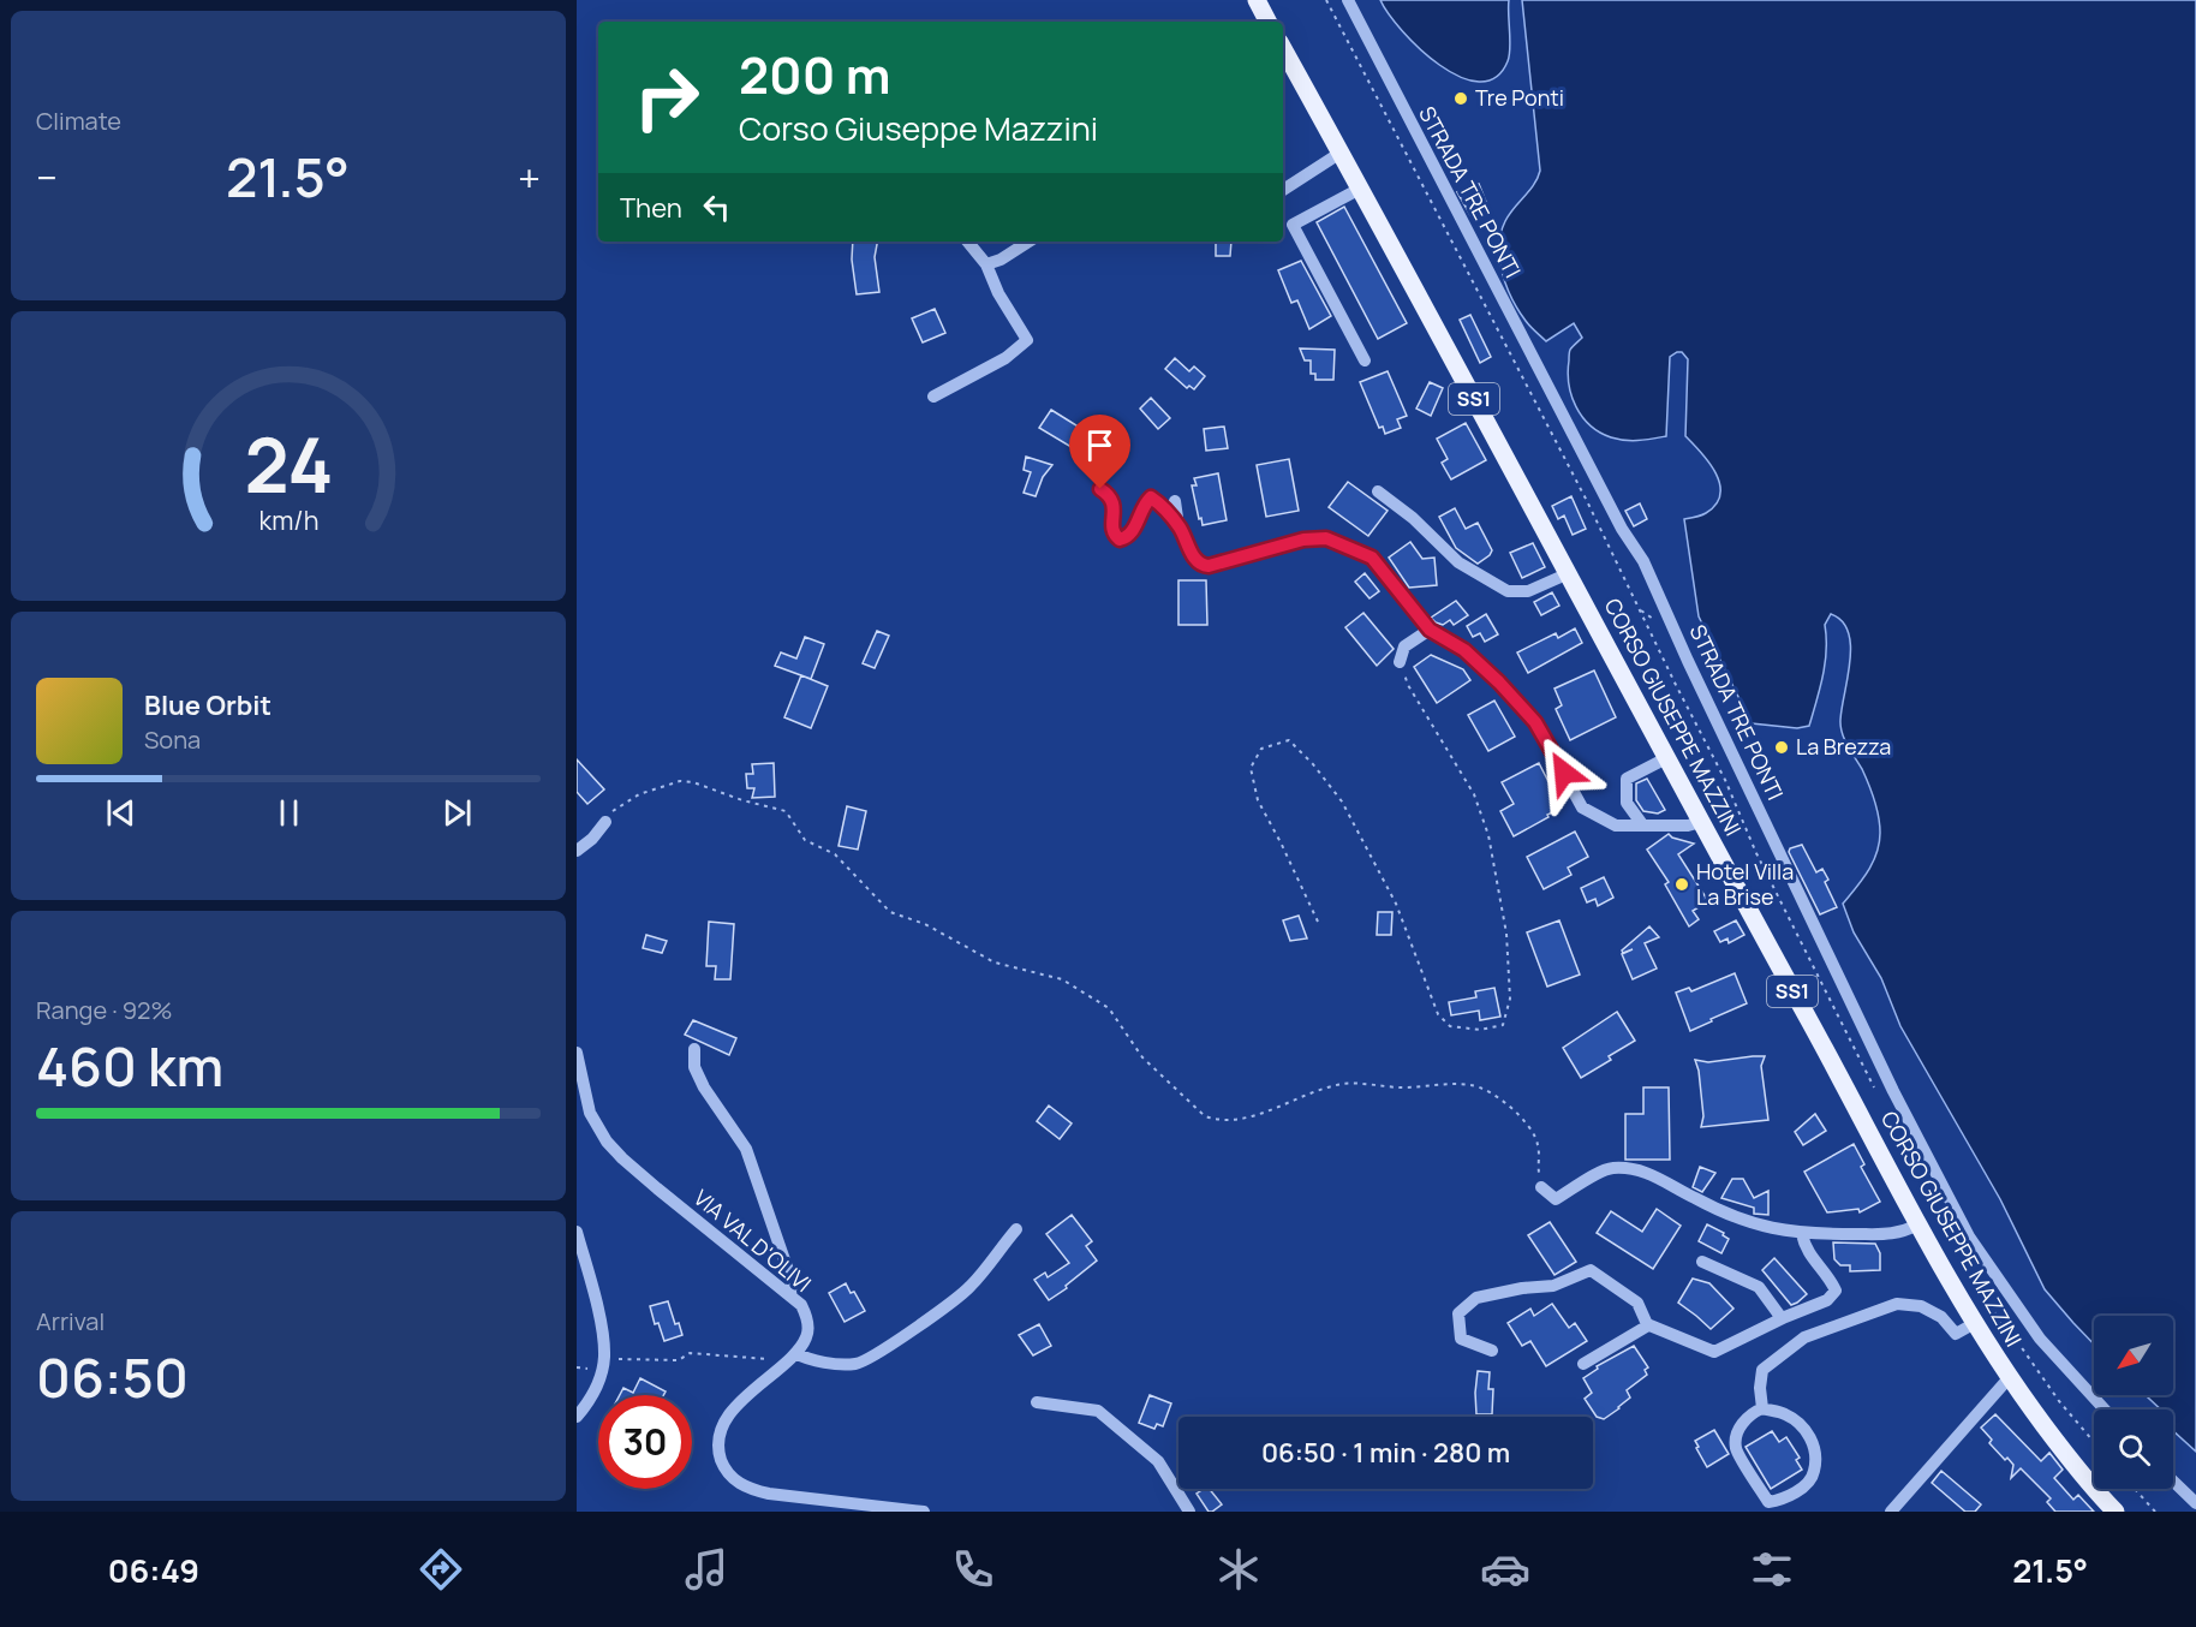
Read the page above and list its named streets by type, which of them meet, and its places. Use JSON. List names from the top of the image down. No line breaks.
{"streets":{"main road":["SS1","CORSO GIUSEPPE MAZZINI"],"street":["STRADA TRE PONTI","VIA VAL D'OLIVI"]},"places":["Tre Ponti","La Brezza","Hotel Villa La Brise"],"north":"bottom left","page":{"tile":["Climate",["Range · 92%","460 km"],["Arrival","06:50"]],"turn":["200 m","Corso Giuseppe Mazzini"],"heat":["−","21.5°","+"],"then":"Then","song":["Blue Orbit","Sona"],"limit":"30","trip":"06:50 · 1 min · 280 m","tabs":["06:49","21.5°"],"gauge":["24","km/h"]}}
